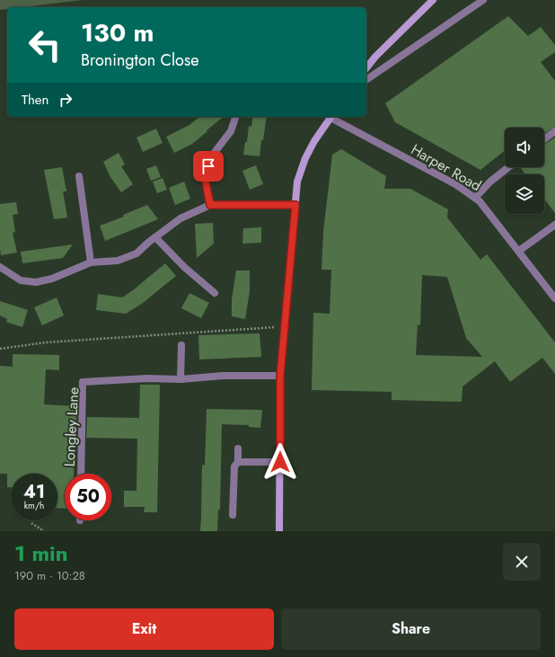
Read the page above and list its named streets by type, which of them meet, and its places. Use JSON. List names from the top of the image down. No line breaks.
{"streets":{"street":["Harper Road","Longley Lane"]},"page":{"turn":["130 m","Bronington Close"],"then":"Then","speed":"41 km/h","limit":"50","heading":["1 min","190 m · 10:28"],"buttons":["Exit","Share"]}}
